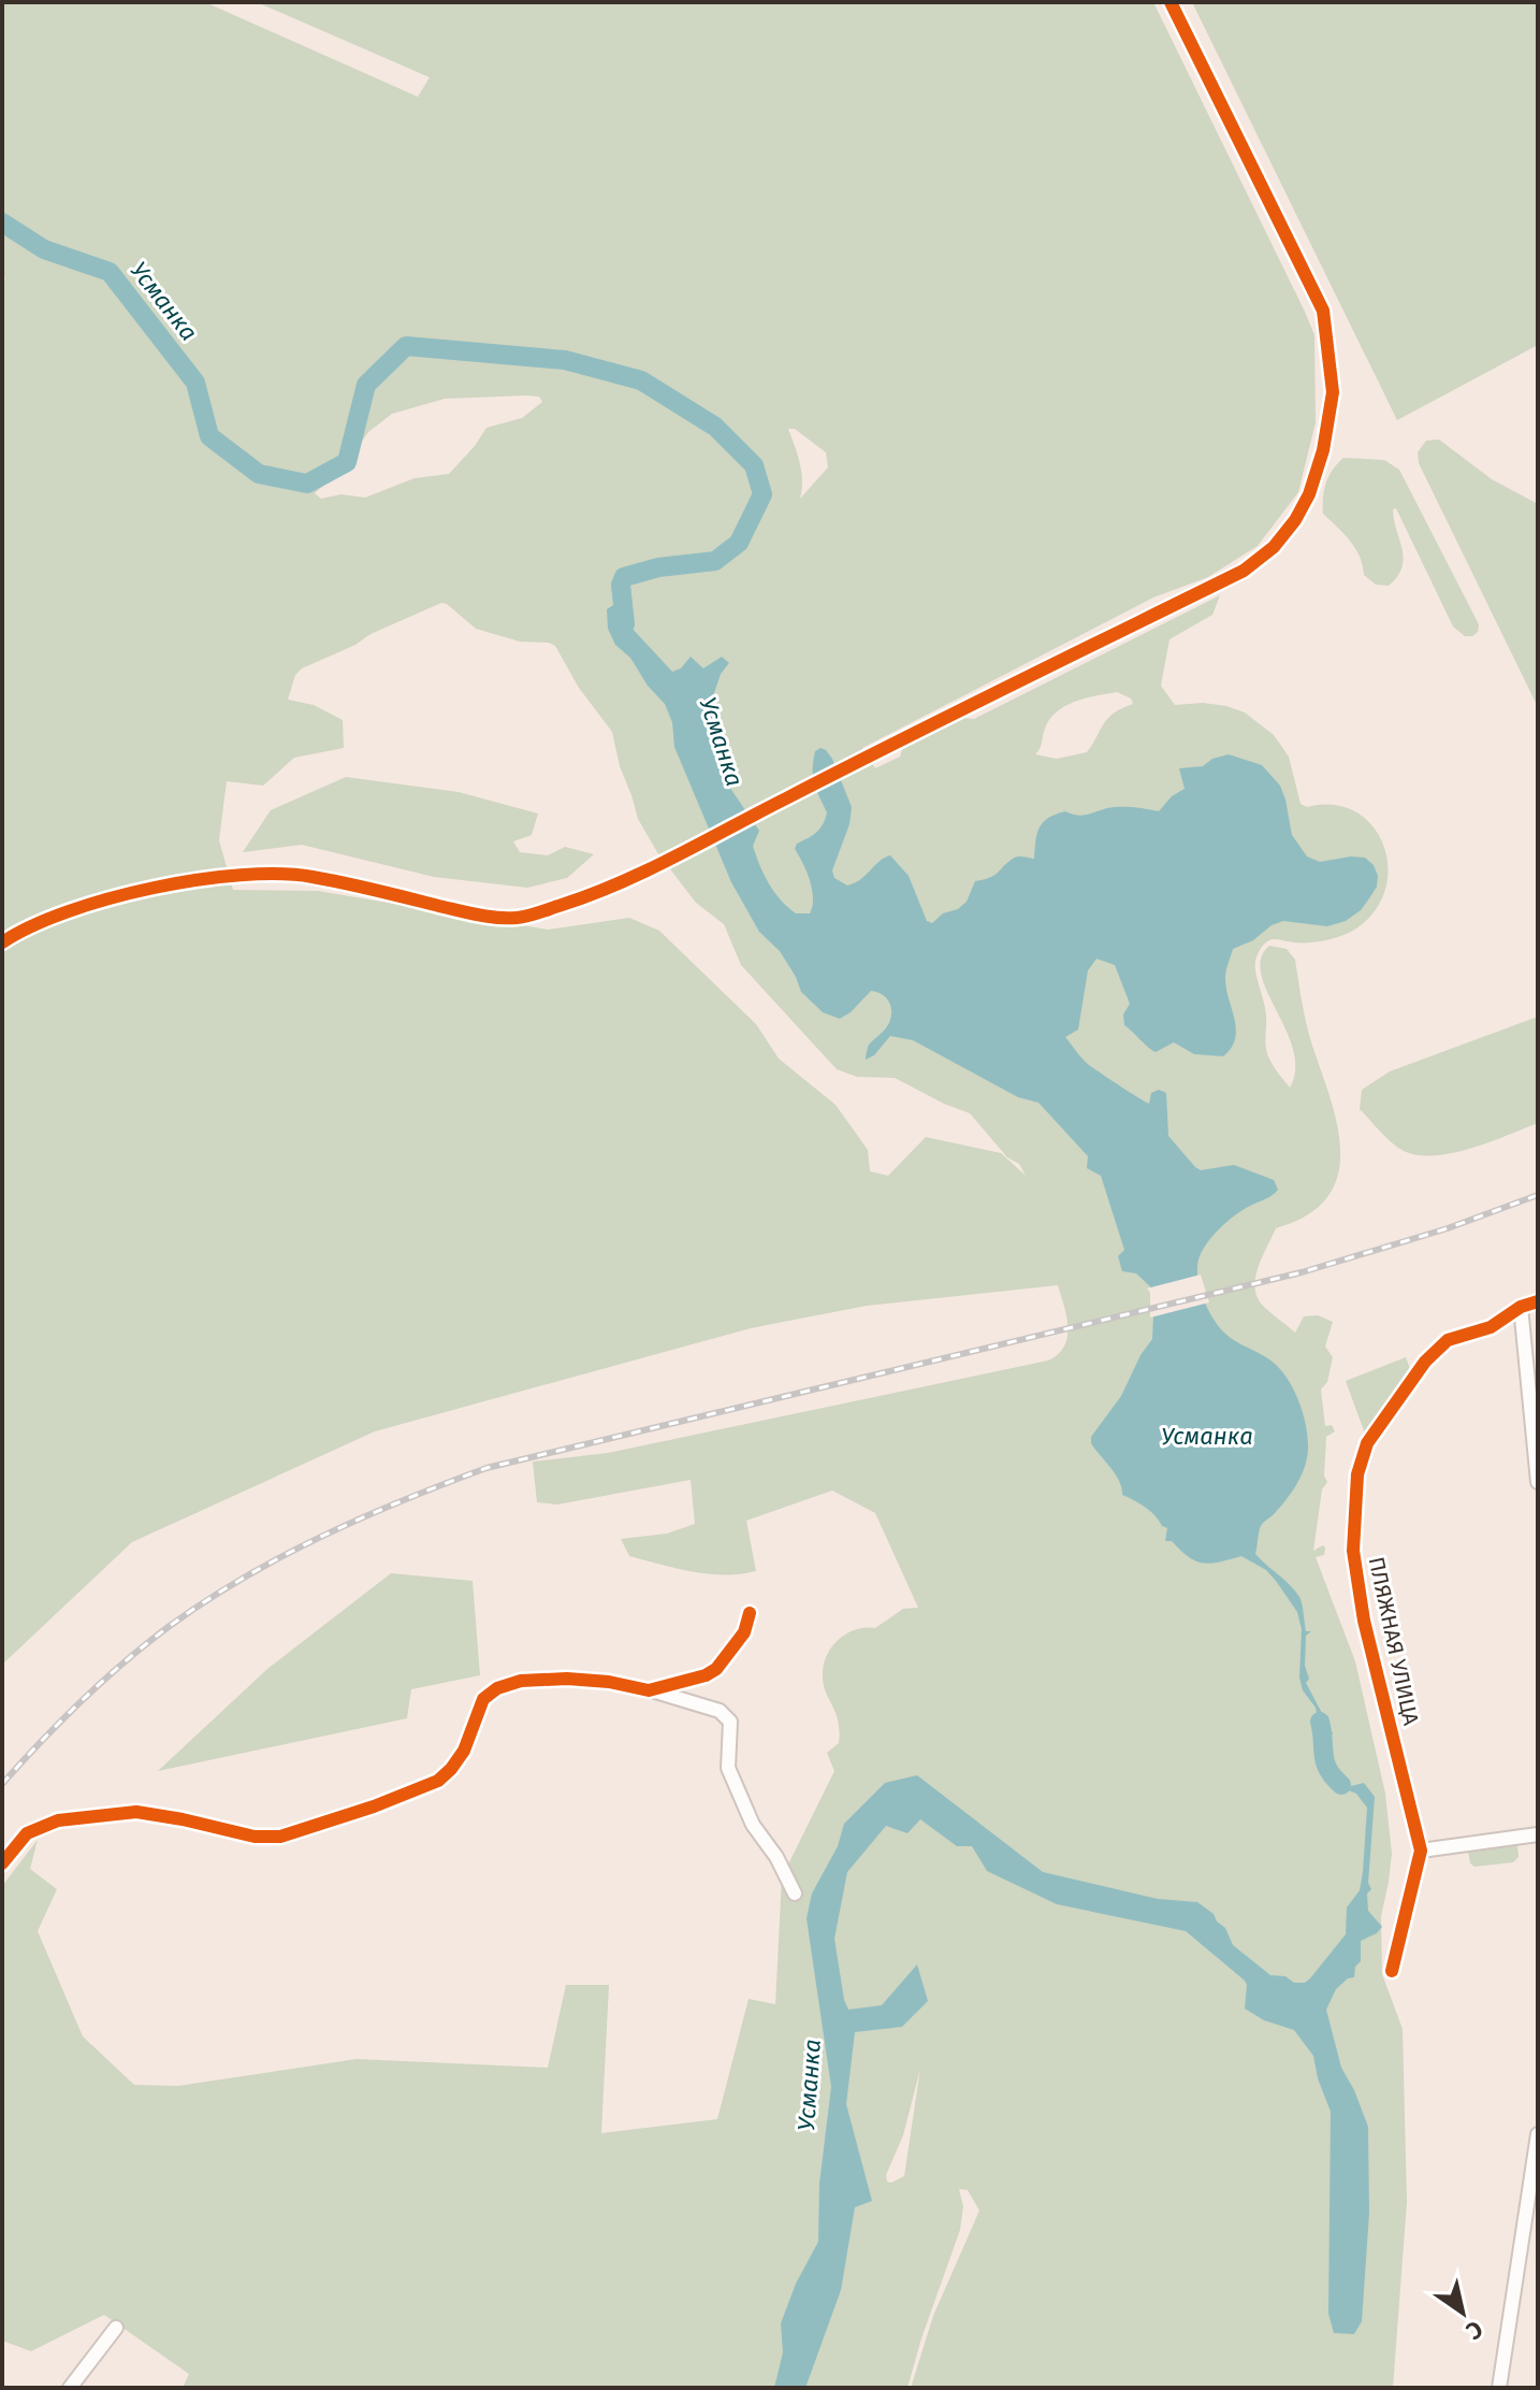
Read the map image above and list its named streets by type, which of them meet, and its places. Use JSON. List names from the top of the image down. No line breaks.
{"streets":{"street":["ПЛЯЖНАЯ УЛИЦА"]},"water":["Усманка"],"north":"bottom right"}
